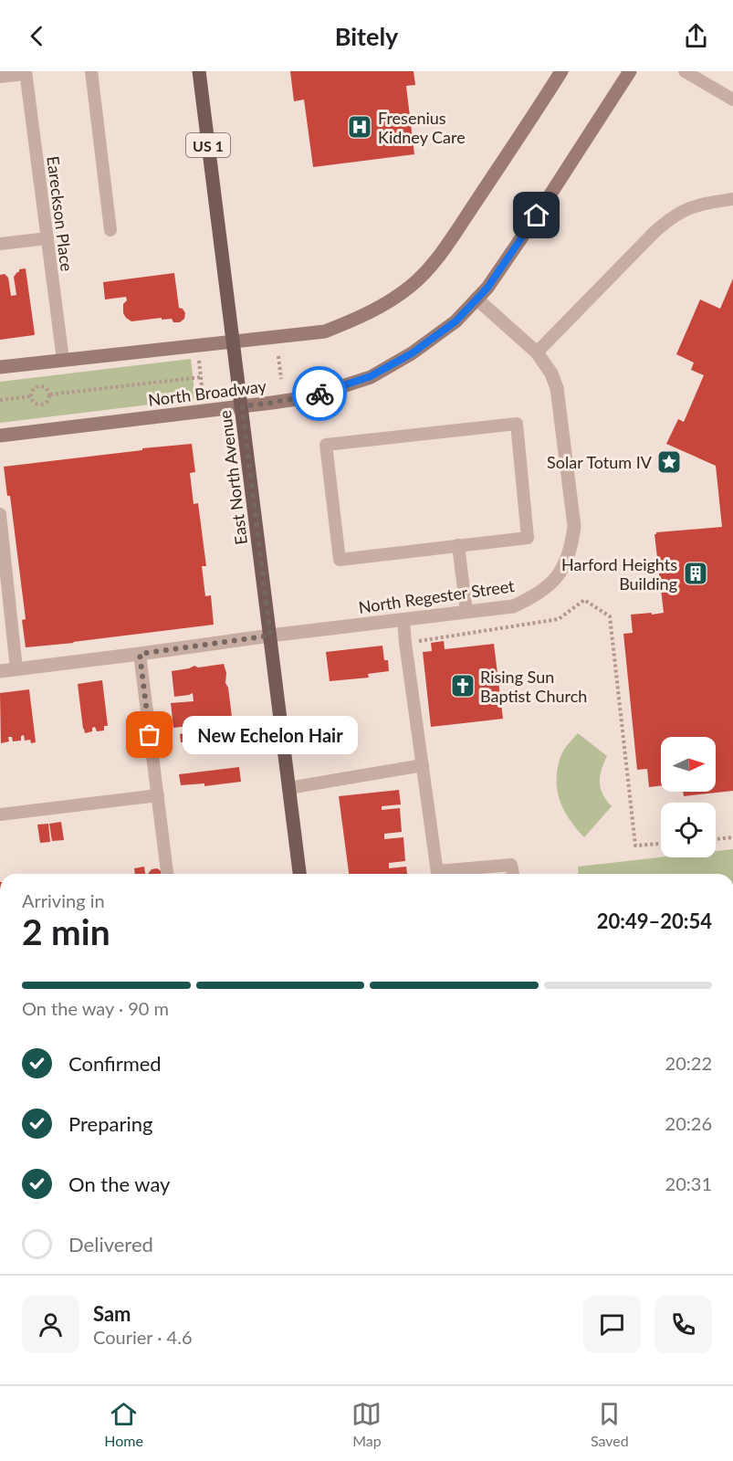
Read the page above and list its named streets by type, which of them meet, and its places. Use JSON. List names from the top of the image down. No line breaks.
{"streets":{"main road":["US 1","North Broadway","East North Avenue"],"street":["North Regester Street"],"lane":["Eareckson Place"]},"crossings":[["North Broadway","East North Avenue"],["North Broadway","North Regester Street"],["East North Avenue","North Regester Street"]],"places":{"hospital":["Fresenius Kidney Care"],"place":["Solar Totum IV"],"building":["Harford Heights Building"],"church":["Rising Sun Baptist Church"],"other":["New Echelon Hair"]},"north":"right","page":{"header":"Bitely","bubble":"New Echelon Hair","heading":["2 min","Arriving in","20:49–20:54"],"panel":["Sam","Courier · 4.6"],"bar":"On the way · 90 m","list":[["Confirmed","20:22"],["Preparing","20:26"],["On the way","20:31"],"Delivered"],"tabs":["Home","Map","Saved"]}}
